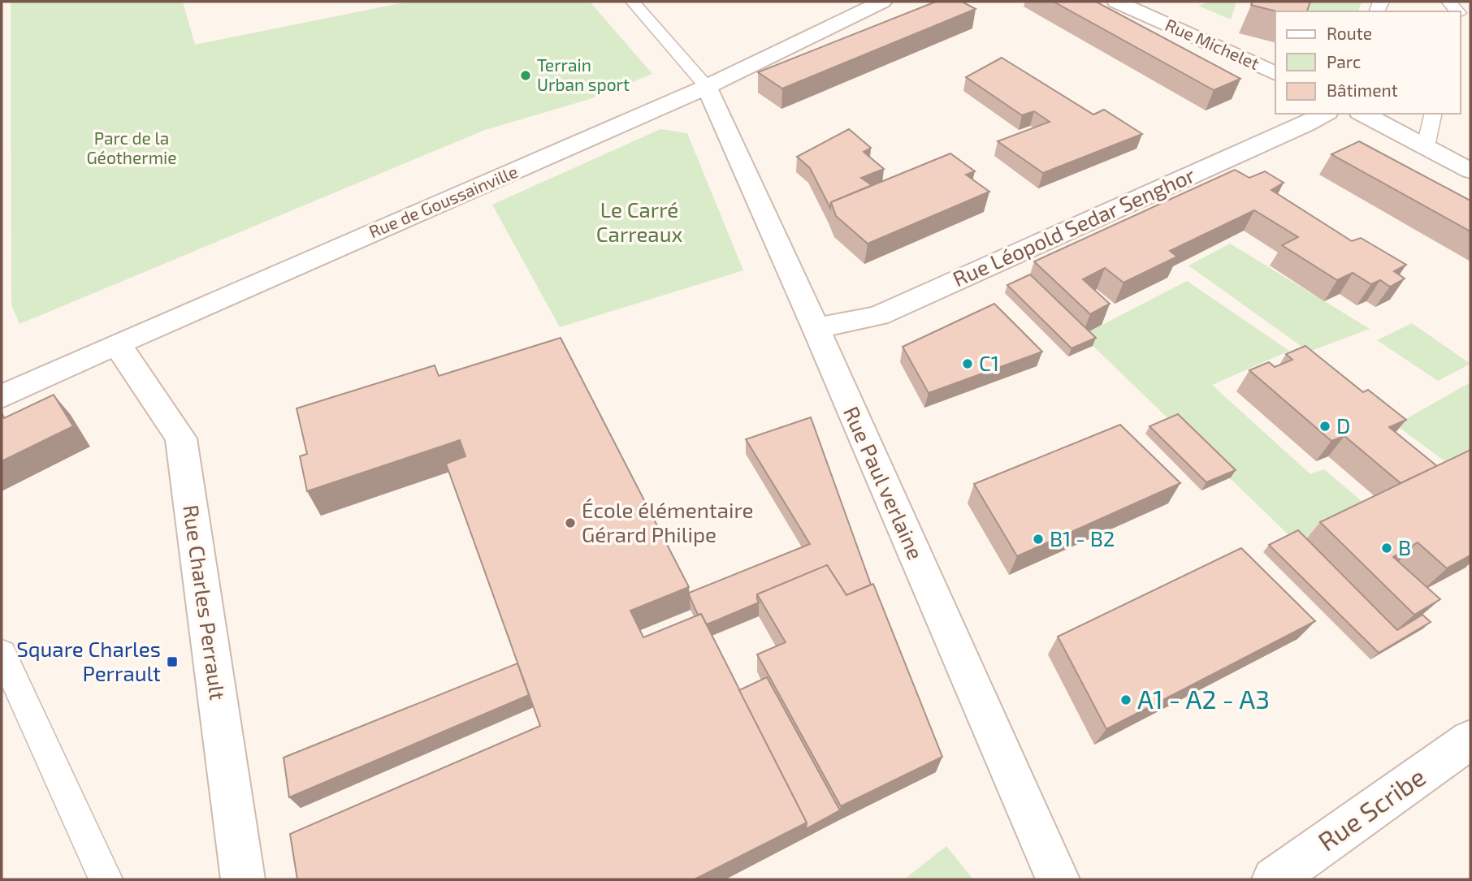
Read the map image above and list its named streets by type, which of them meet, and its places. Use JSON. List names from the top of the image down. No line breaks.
{"streets":{"street":["Rue Michelet","Rue de Goussainville","Rue Léopold Sedar Senghor","Rue Paul verlaine","Rue Charles Perrault","Rue Scribe"]},"crossings":[["Rue de Goussainville","Rue Paul verlaine"],["Rue de Goussainville","Rue Charles Perrault"],["Rue Léopold Sedar Senghor","Rue Paul verlaine"]],"parks":["Parc de la Géothermie","Le Carré Carreaux"],"places":{"other":["Terrain Urban sport","C1","D","École élémentaire Gérard Philipe","B1 - B2","B","A1 - A2 - A3"],"transit":["Square Charles Perrault"]},"legend":["Route","Parc","Bâtiment"]}
